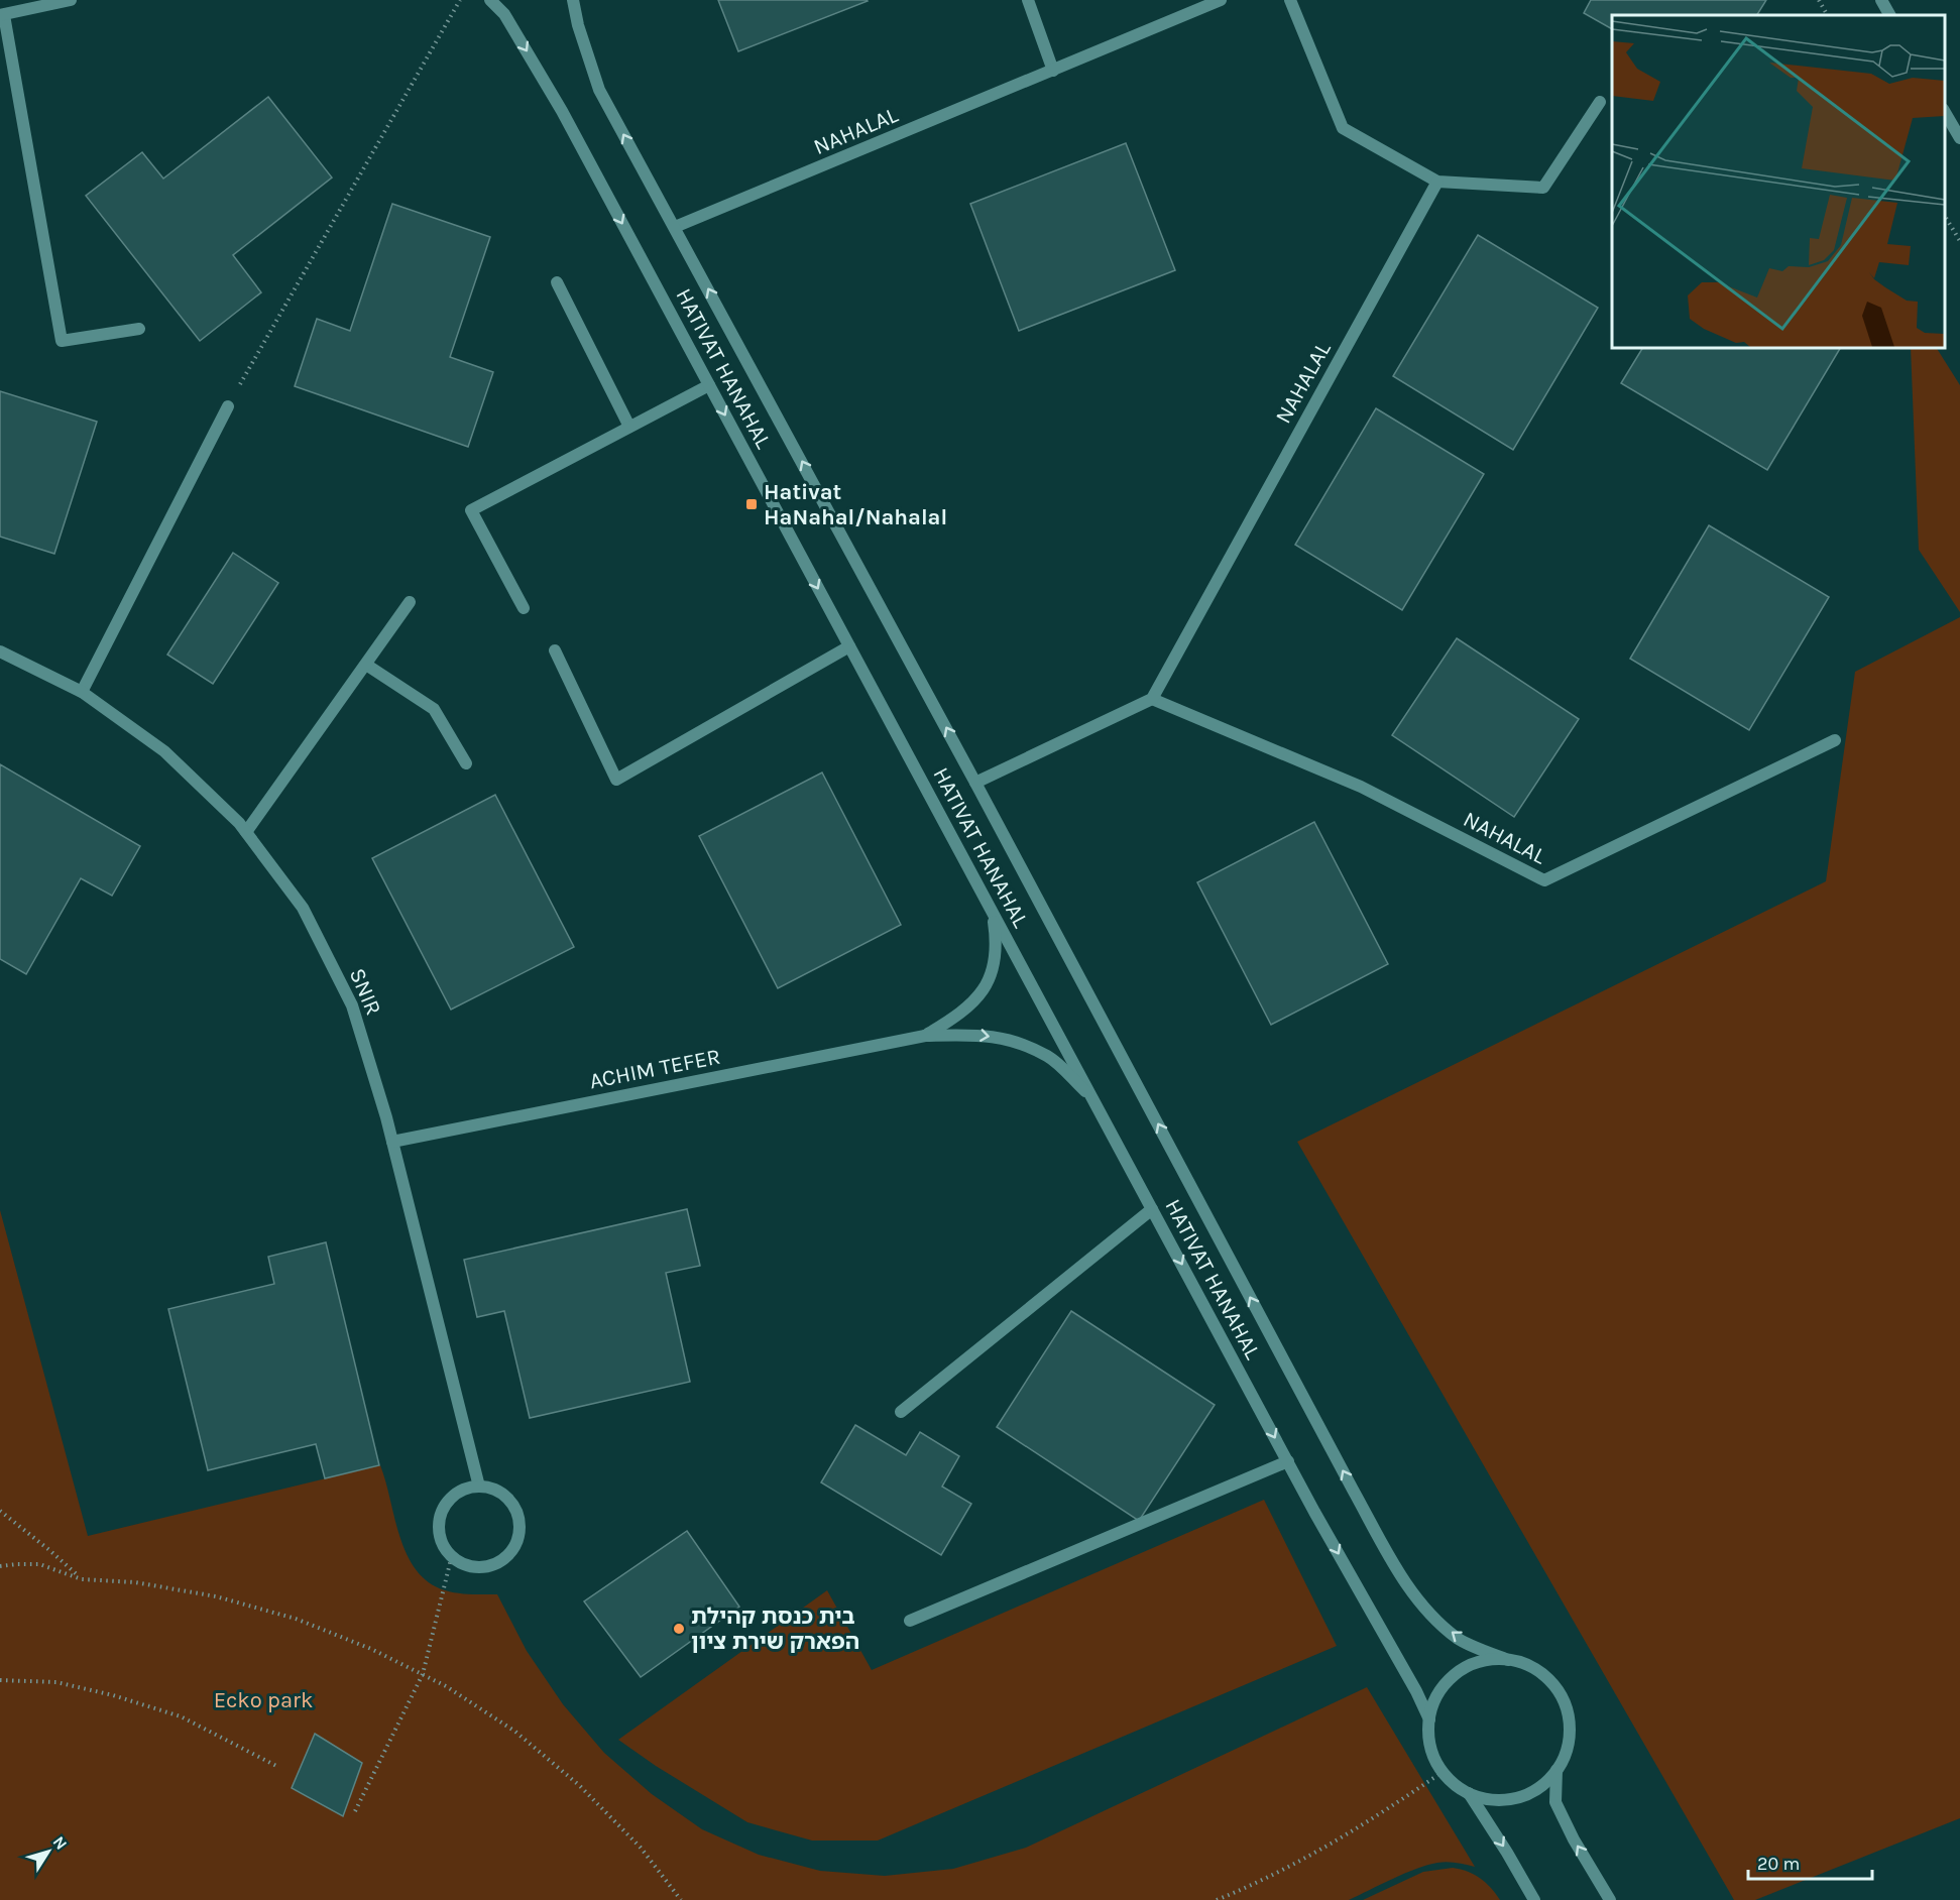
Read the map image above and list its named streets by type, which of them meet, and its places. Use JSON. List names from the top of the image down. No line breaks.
{"streets":{"street":["NAHALAL","HATIVAT HANAHAL","SNIR","ACHIM TEFER"]},"crossings":[["NAHALAL","HATIVAT HANAHAL"],["SNIR","ACHIM TEFER"]],"parks":["Ecko park"],"places":{"transit":["Hativat HaNahal/Nahalal"],"other":["בית כנסת קהילת הפארק שירת ציון"]},"scale_bar":"20 m","north":"top right"}
